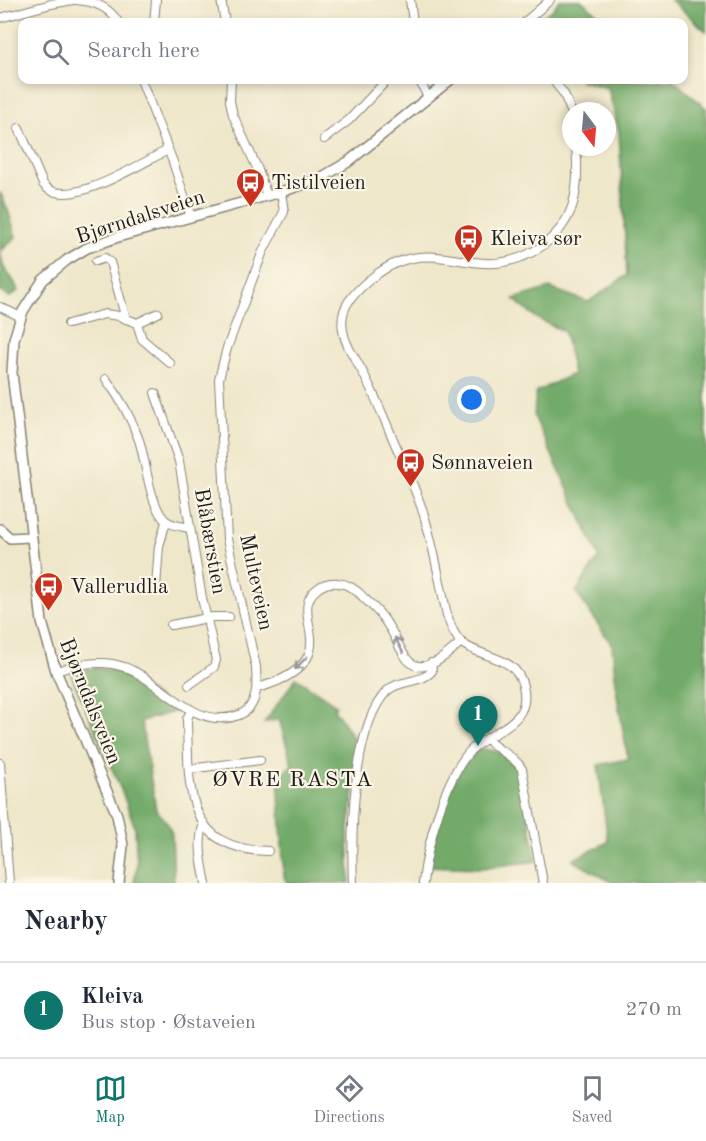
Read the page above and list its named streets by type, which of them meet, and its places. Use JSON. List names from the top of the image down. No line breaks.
{"streets":{"street":["Bjørndalsveien","Blåbærstien","Multeveien"]},"crossings":[["Bjørndalsveien","Multeveien"]],"districts":["ØVRE RASTA"],"places":{"bus stop":["Tistilveien","Kleiva sør","Sønnaveien","Vallerudlia"]},"north":"bottom","page":{"search":"Search here","pins":"1","heading":"Nearby","list":[{"mark":"1","name":"Kleiva","note":"Bus stop · Østaveien","value":"270 m"}],"nav":["Map","Directions","Saved"]}}
